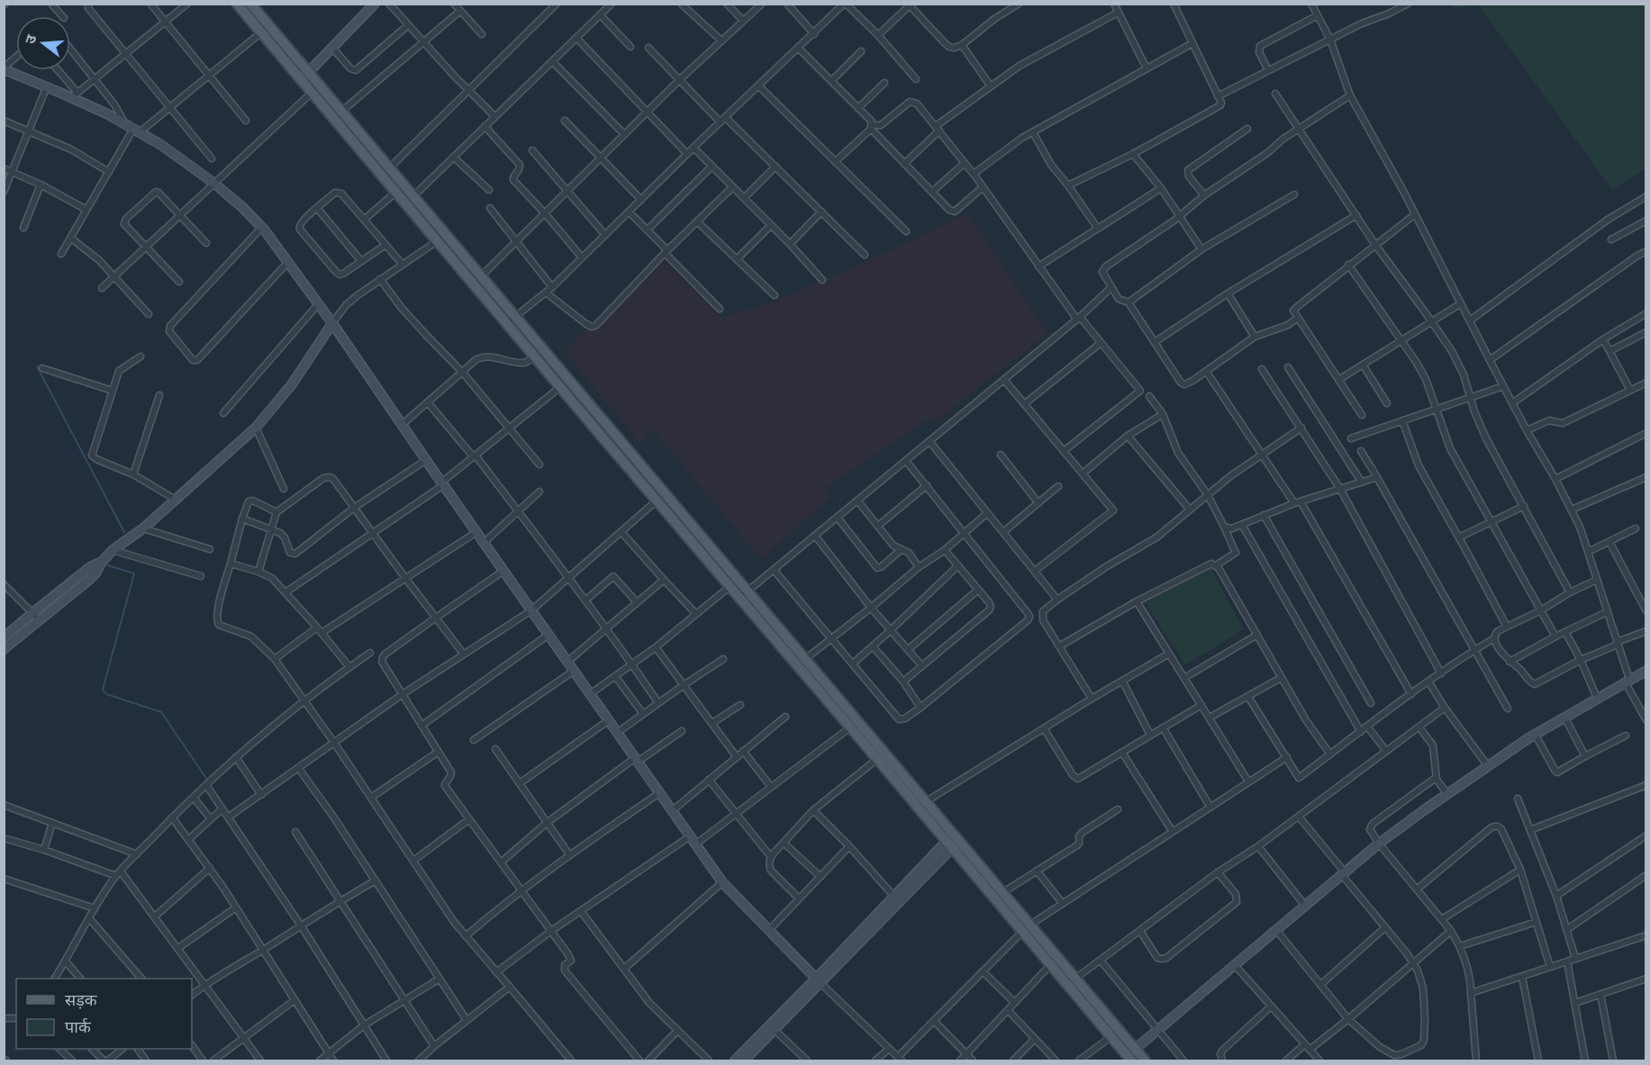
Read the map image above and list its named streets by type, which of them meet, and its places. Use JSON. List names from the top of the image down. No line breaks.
{"legend":["सड़क","पार्क"],"north":"left"}
